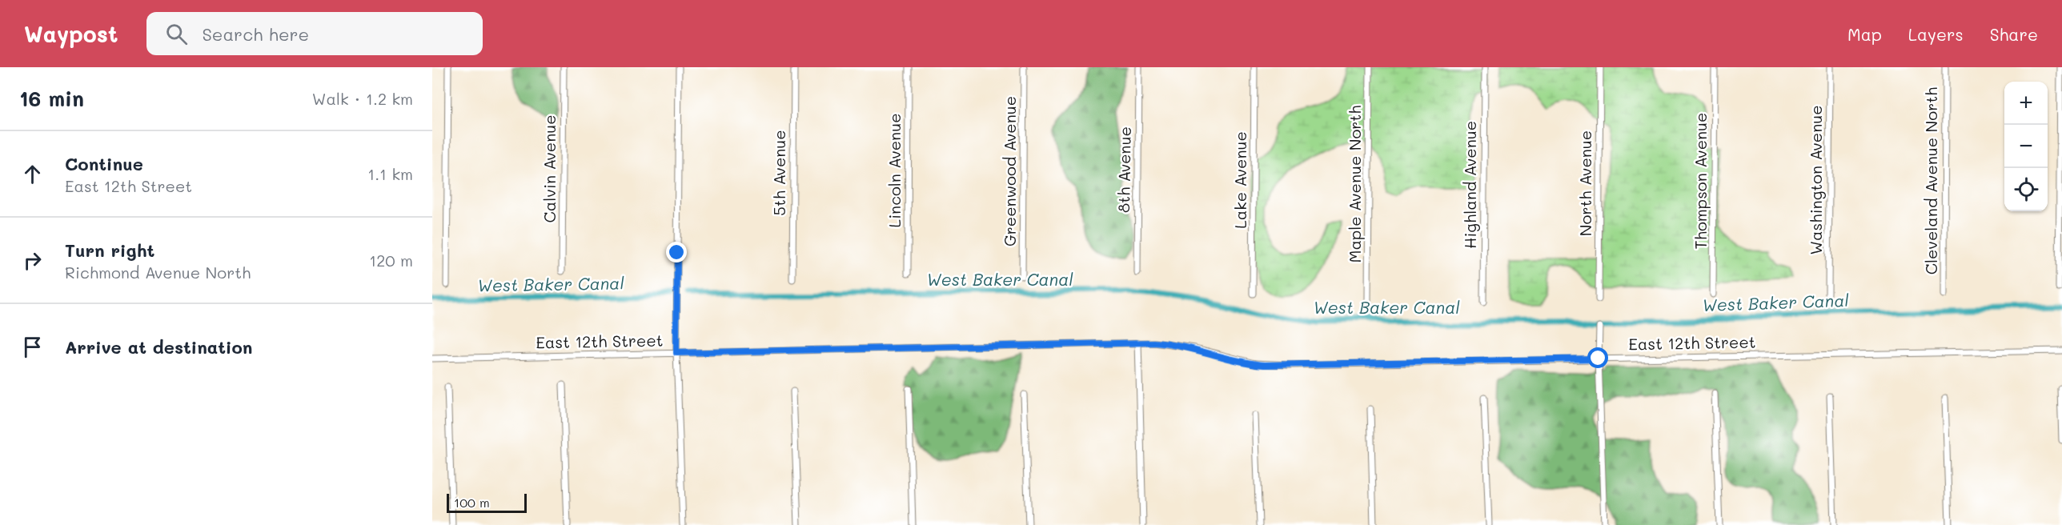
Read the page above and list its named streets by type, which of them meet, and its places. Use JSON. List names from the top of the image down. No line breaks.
{"streets":{"street":["Calvin Avenue","8th Avenue","Lincoln Avenue","Greenwood Avenue","5th Avenue","Lake Avenue","Washington Avenue","Thompson Avenue","Cleveland Avenue North","North Avenue","Maple Avenue North","Highland Avenue","East 12th Street"]},"water":["West Baker Canal"],"scale_bar":"100 m","page":{"header":"Waypost","search":"Search here","nav":["Map","Layers","Share"],"heading":["16 min","Walk · 1.2 km"],"map_buttons":["+","−"],"list":[["Continue","East 12th Street","1.1 km"],["Turn right","Richmond Avenue North","120 m"],"Arrive at destination"],"scale":"100 m"}}
